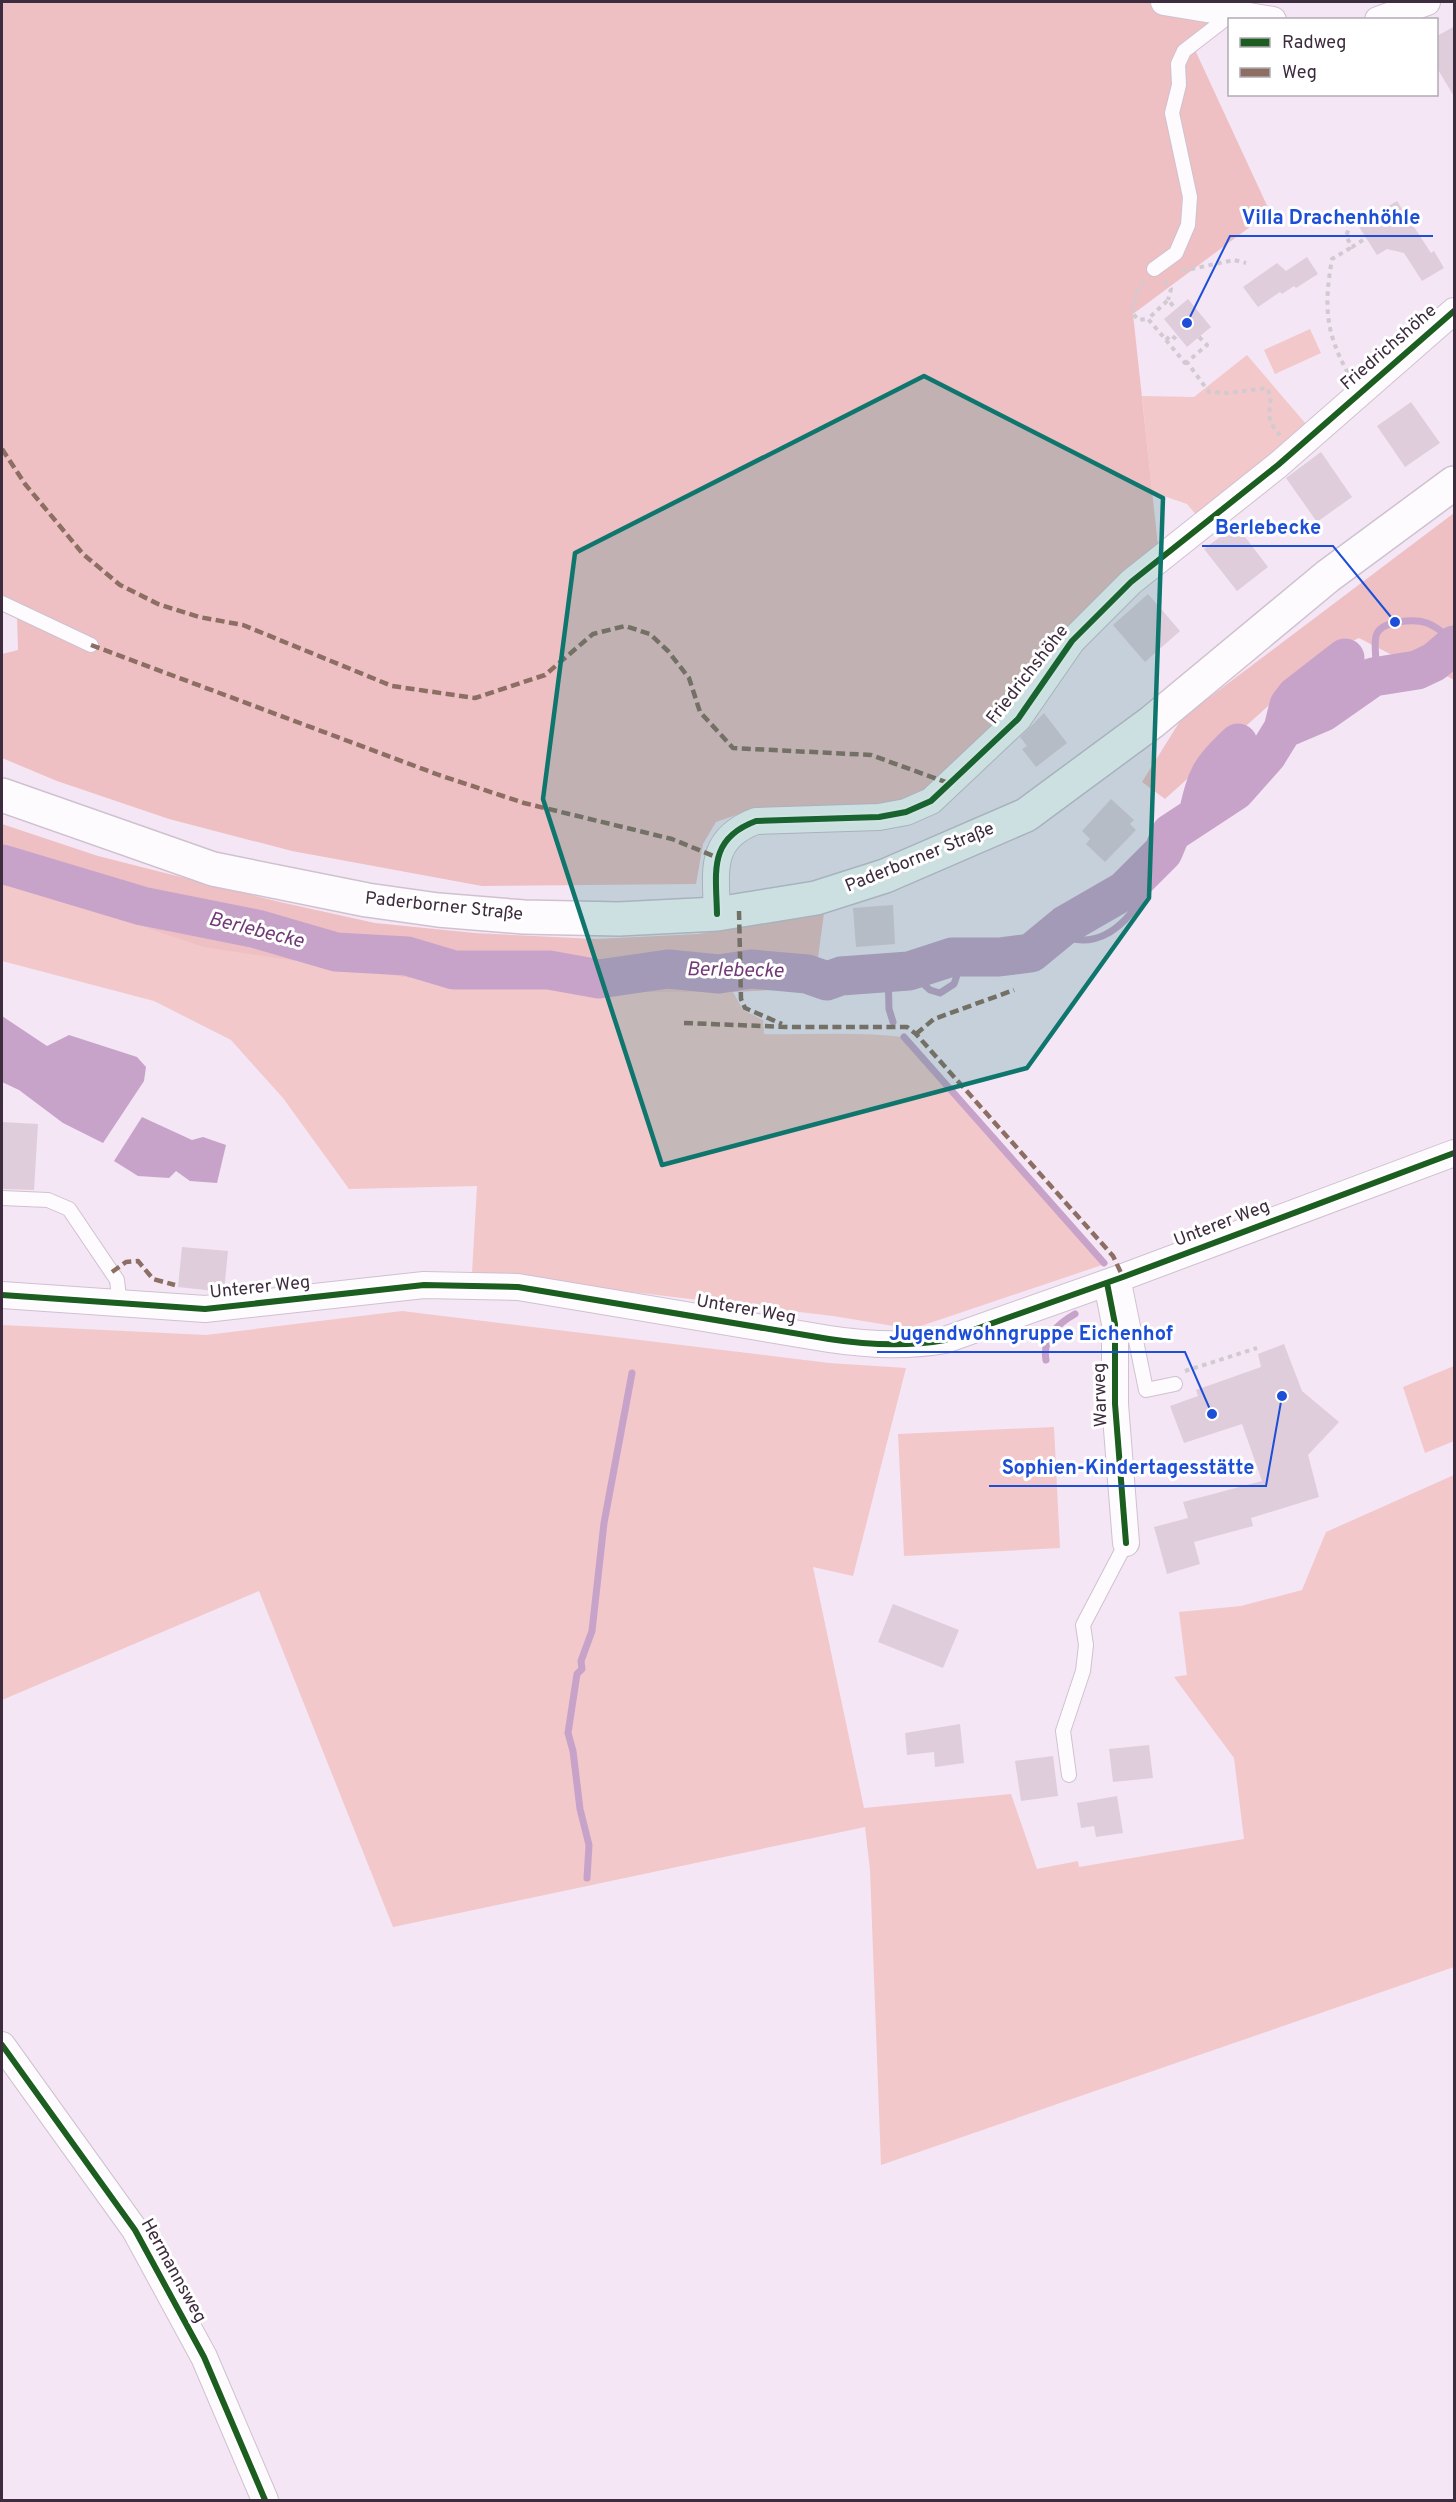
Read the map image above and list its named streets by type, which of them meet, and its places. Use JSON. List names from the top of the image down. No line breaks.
{"streets":{"main road":["Paderborner Straße"],"street":["Friedrichshöhe","Unterer Weg","Warweg","Hermannsweg"]},"crossings":[["Friedrichshöhe","Paderborner Straße"],["Unterer Weg","Warweg"]],"water":["Berlebecke"],"places":["Villa Drachenhöhle","Berlebecke","Sophien-Kindertagesstätte","Jugendwohngruppe Eichenhof"],"legend":["Radweg","Weg"]}
